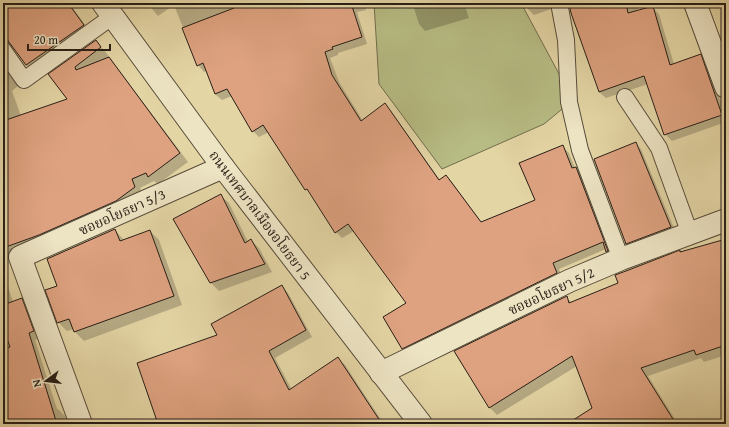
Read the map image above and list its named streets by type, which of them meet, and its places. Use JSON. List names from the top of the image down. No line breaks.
{"streets":{"street":["ซอยอโยธยา 5/3","ถนนเทศบาลเมืองอโยธยา 5","ซอยอโยธยา 5/2"]},"crossings":[["ซอยอโยธยา 5/3","ถนนเทศบาลเมืองอโยธยา 5"],["ถนนเทศบาลเมืองอโยธยา 5","ซอยอโยธยา 5/2"]],"scale_bar":"20 m","north":"left"}
